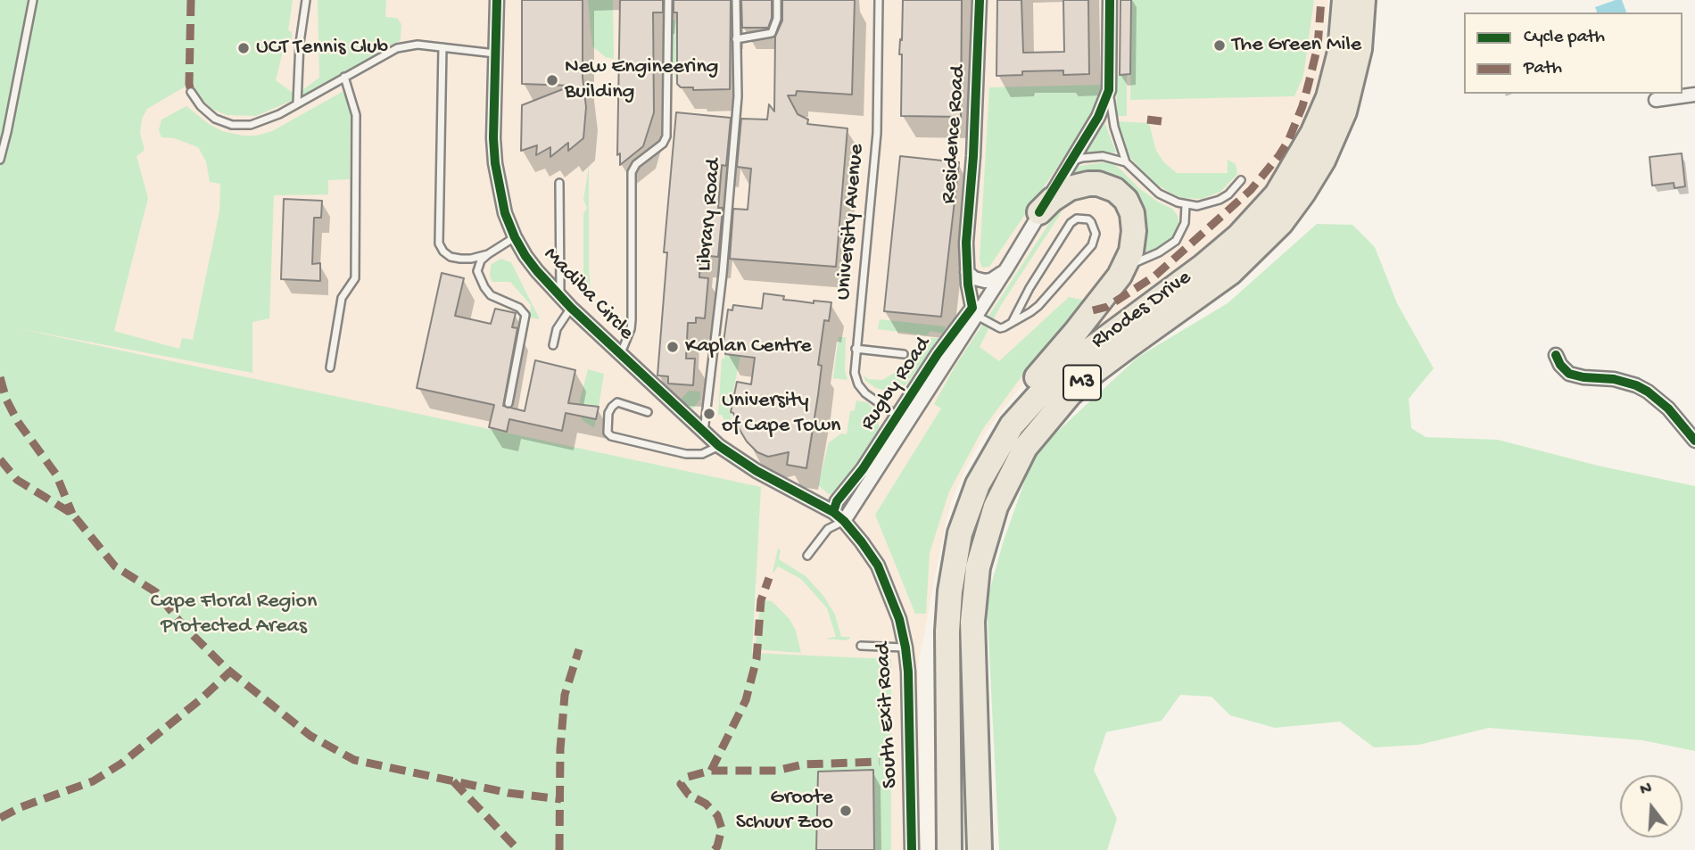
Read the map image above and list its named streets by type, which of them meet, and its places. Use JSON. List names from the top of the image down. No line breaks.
{"streets":{"highway":["Rhodes Drive","M3"],"street":["Residence Road","Madiba Circle","Rugby Road","South Exit Road"],"lane":["Library Road","University Avenue"]},"crossings":[["Library Road","Madiba Circle"],["University Avenue","Rugby Road"],["Madiba Circle","Rugby Road"],["Madiba Circle","South Exit Road"],["Rugby Road","South Exit Road"]],"parks":["Cape Floral Region Protected Areas"],"places":["The Green Mile","UCT Tennis Club","New Engineering Building","Kaplan Centre","University of Cape Town","Groote Schuur Zoo"],"legend":["Cycle path","Path"],"north":"top"}
